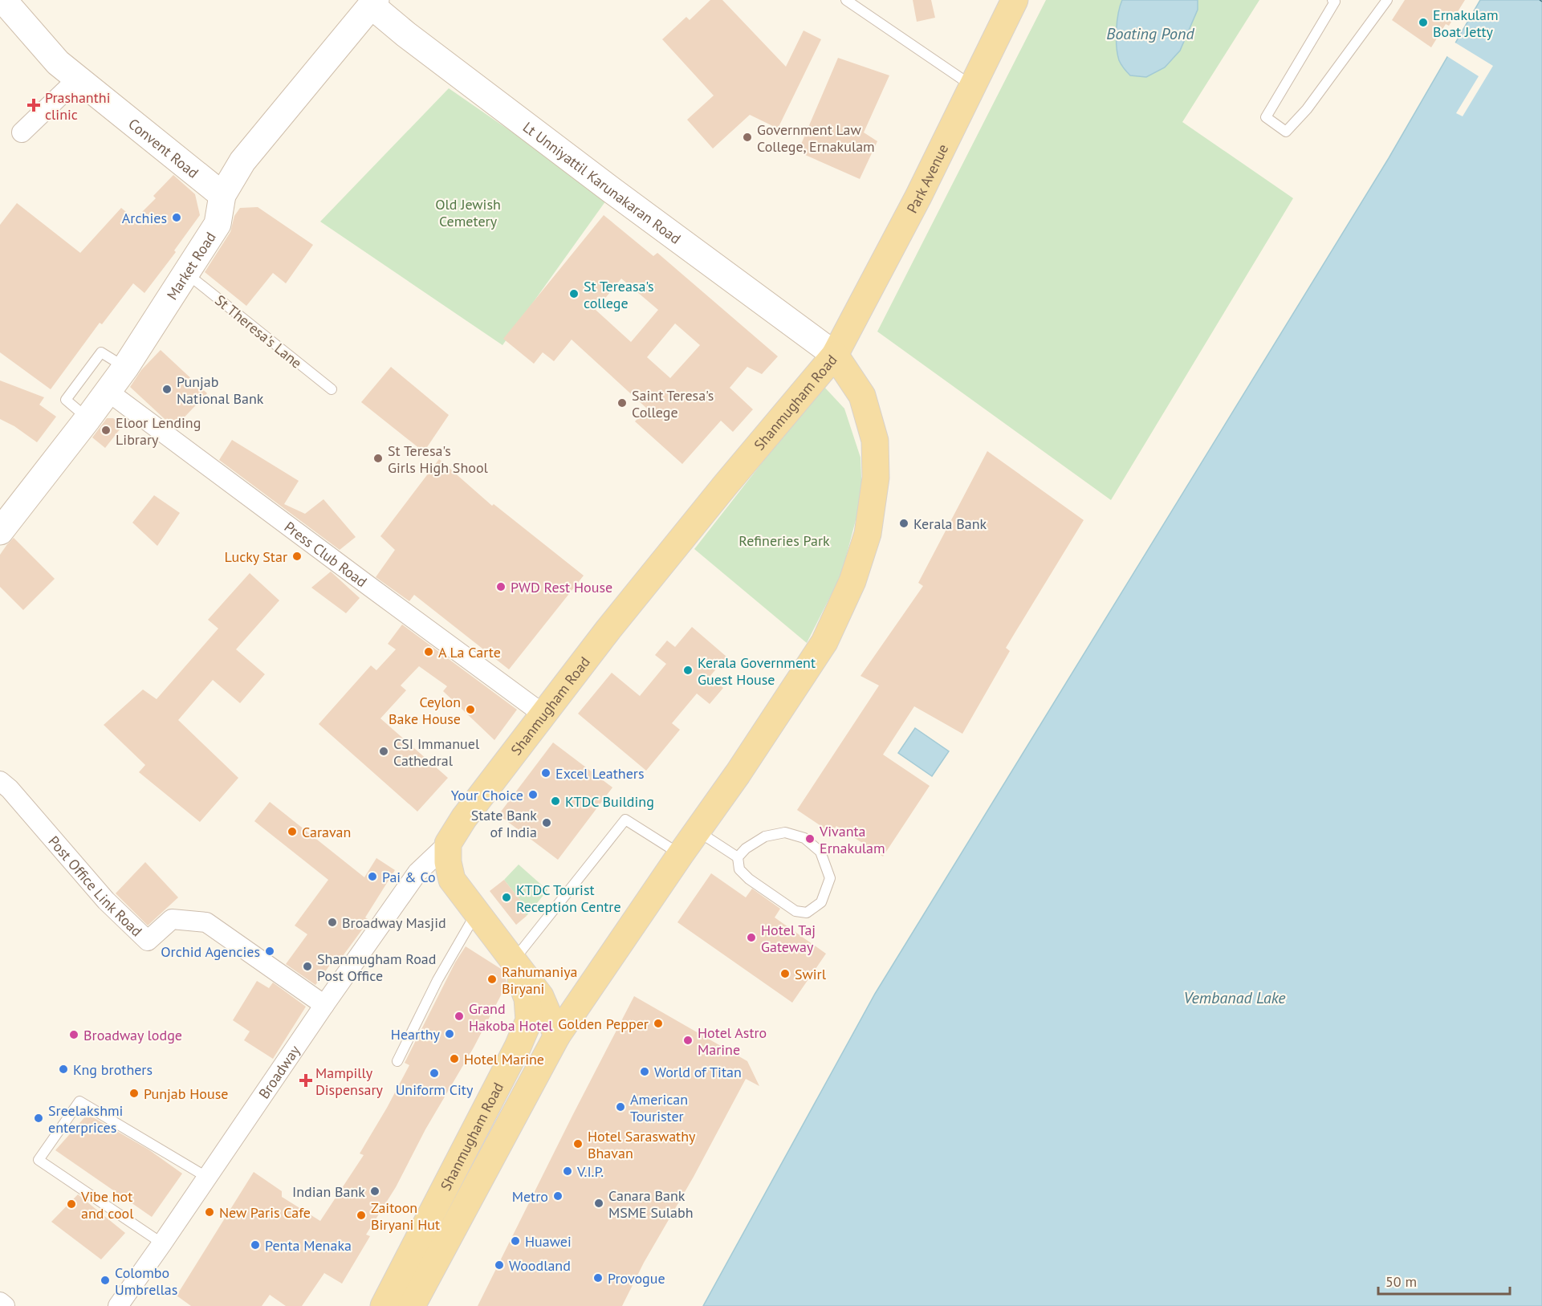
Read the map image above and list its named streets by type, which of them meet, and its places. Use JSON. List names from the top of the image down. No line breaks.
{"streets":{"main road":["Park Avenue","Shanmugham Road"],"street":["Convent Road","Lt Unniyattil Karunakaran Road","Market Road","Press Club Road","Post Office Link Road","Broadway"],"lane":["St Theresa's Lane"]},"crossings":[["Convent Road","Market Road"],["Park Avenue","Lt Unniyattil Karunakaran Road"],["Park Avenue","Shanmugham Road"],["Lt Unniyattil Karunakaran Road","Market Road"],["Lt Unniyattil Karunakaran Road","Shanmugham Road"],["Market Road","St Theresa's Lane"],["Market Road","Press Club Road"],["Shanmugham Road","Press Club Road"],["Shanmugham Road","Broadway"],["Post Office Link Road","Broadway"]],"water":["Boating Pond","Vembanad Lake"],"parks":["Old Jewish Cemetery","Refineries Park"],"places":{"other":["Ernakulam Boat Jetty","Government Law College, Ernakulam","Archies","St Tereasa's college","Punjab National Bank","Saint Teresa's College","Eloor Lending Library","St Teresa's Girls High Shool","Kerala Bank","Lucky Star","PWD Rest House","A La Carte","Kerala Government Guest House","Ceylon Bake House","CSI Immanuel Cathedral","Excel Leathers","Your Choice","KTDC Building","State Bank of India","Caravan","Vivanta Ernakulam","Pai & Co","KTDC Tourist Reception Centre","Broadway Masjid","Hotel Taj Gateway","Orchid Agencies","Shanmugham Road Post Office","Swirl","Rahumaniya Biryani","Grand Hakoba Hotel","Golden Pepper","Hearthy","Broadway lodge","Hotel Astro Marine","Hotel Marine","Kng brothers","World of Titan","Uniform City","Punjab House","American Tourister","Sreelakshmi enterprices","Hotel Saraswathy Bhavan","V.I.P.","Indian Bank","Metro","Canara Bank MSME Sulabh","Vibe hot and cool","New Paris Cafe","Zaitoon Biryani Hut","Huawei","Penta Menaka","Woodland","Provogue","Colombo Umbrellas"],"health":["Prashanthi clinic","Mampilly Dispensary"]},"scale_bar":"50 m"}
